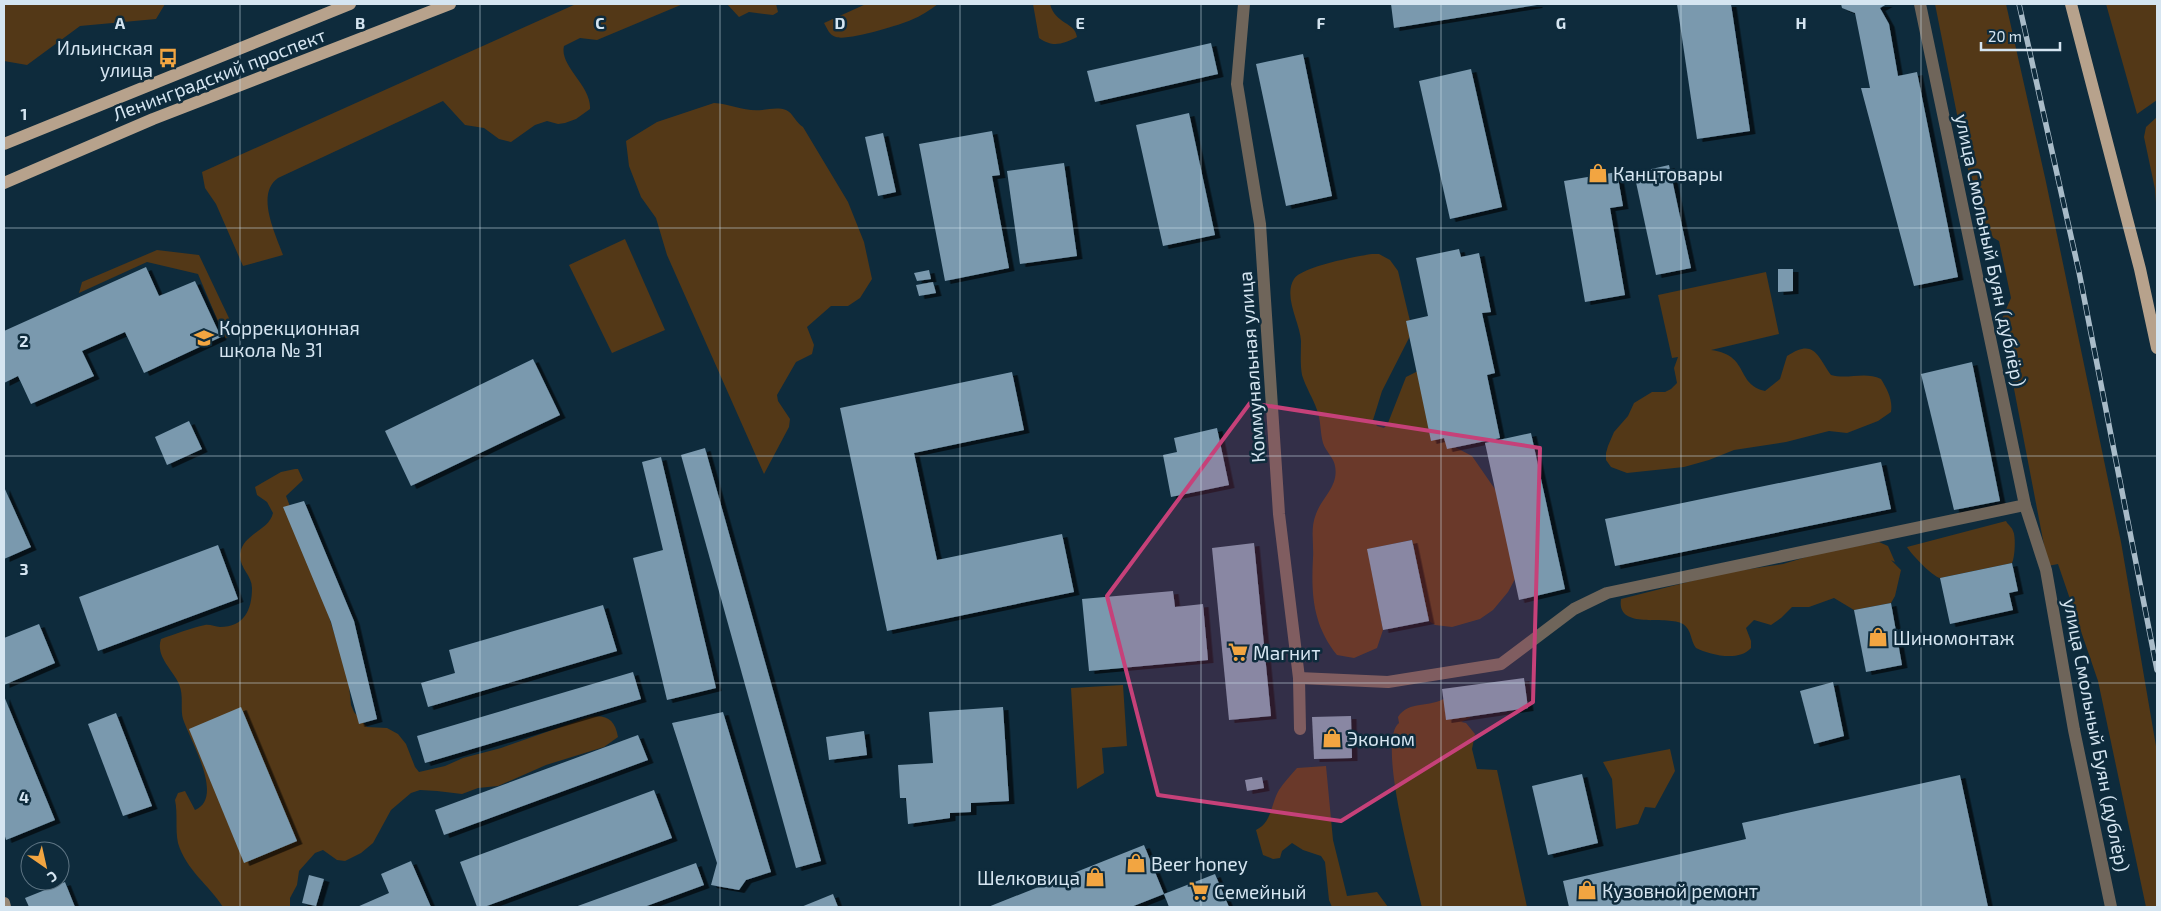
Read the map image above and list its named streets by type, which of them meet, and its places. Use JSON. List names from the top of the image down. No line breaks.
{"streets":{"main road":["Ленинградский проспект"],"street":["улица Смольный Буян (дублёр)","Коммунальная улица"]},"places":{"bus stop":["Ильинская улица"],"shop":["Канцтовары","Шиномонтаж","Эконом","Beer honey","Шелковица","Кузовной ремонт"],"school or university":["Коррекционная школа № 31"],"supermarket":["Магнит","Семейный"]},"scale_bar":"20 m","north":"bottom right","grid":{"columns":["A","B","C","D","E","F","G","H"],"rows":["1","2","3","4"]}}
